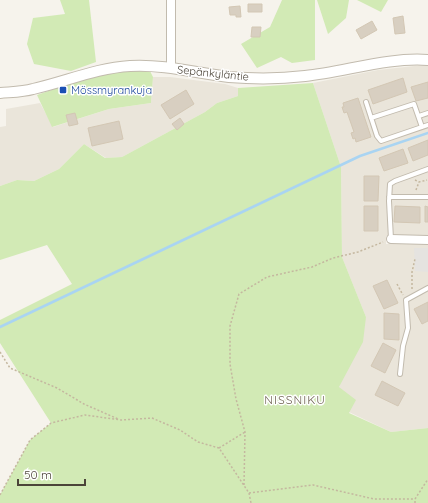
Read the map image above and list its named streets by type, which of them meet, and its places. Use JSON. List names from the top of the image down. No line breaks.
{"streets":{"street":["Sepänkyläntie"]},"districts":["NISSNIKU"],"places":{"transit":["Mössmyrankuja"]},"scale_bar":"50 m"}
